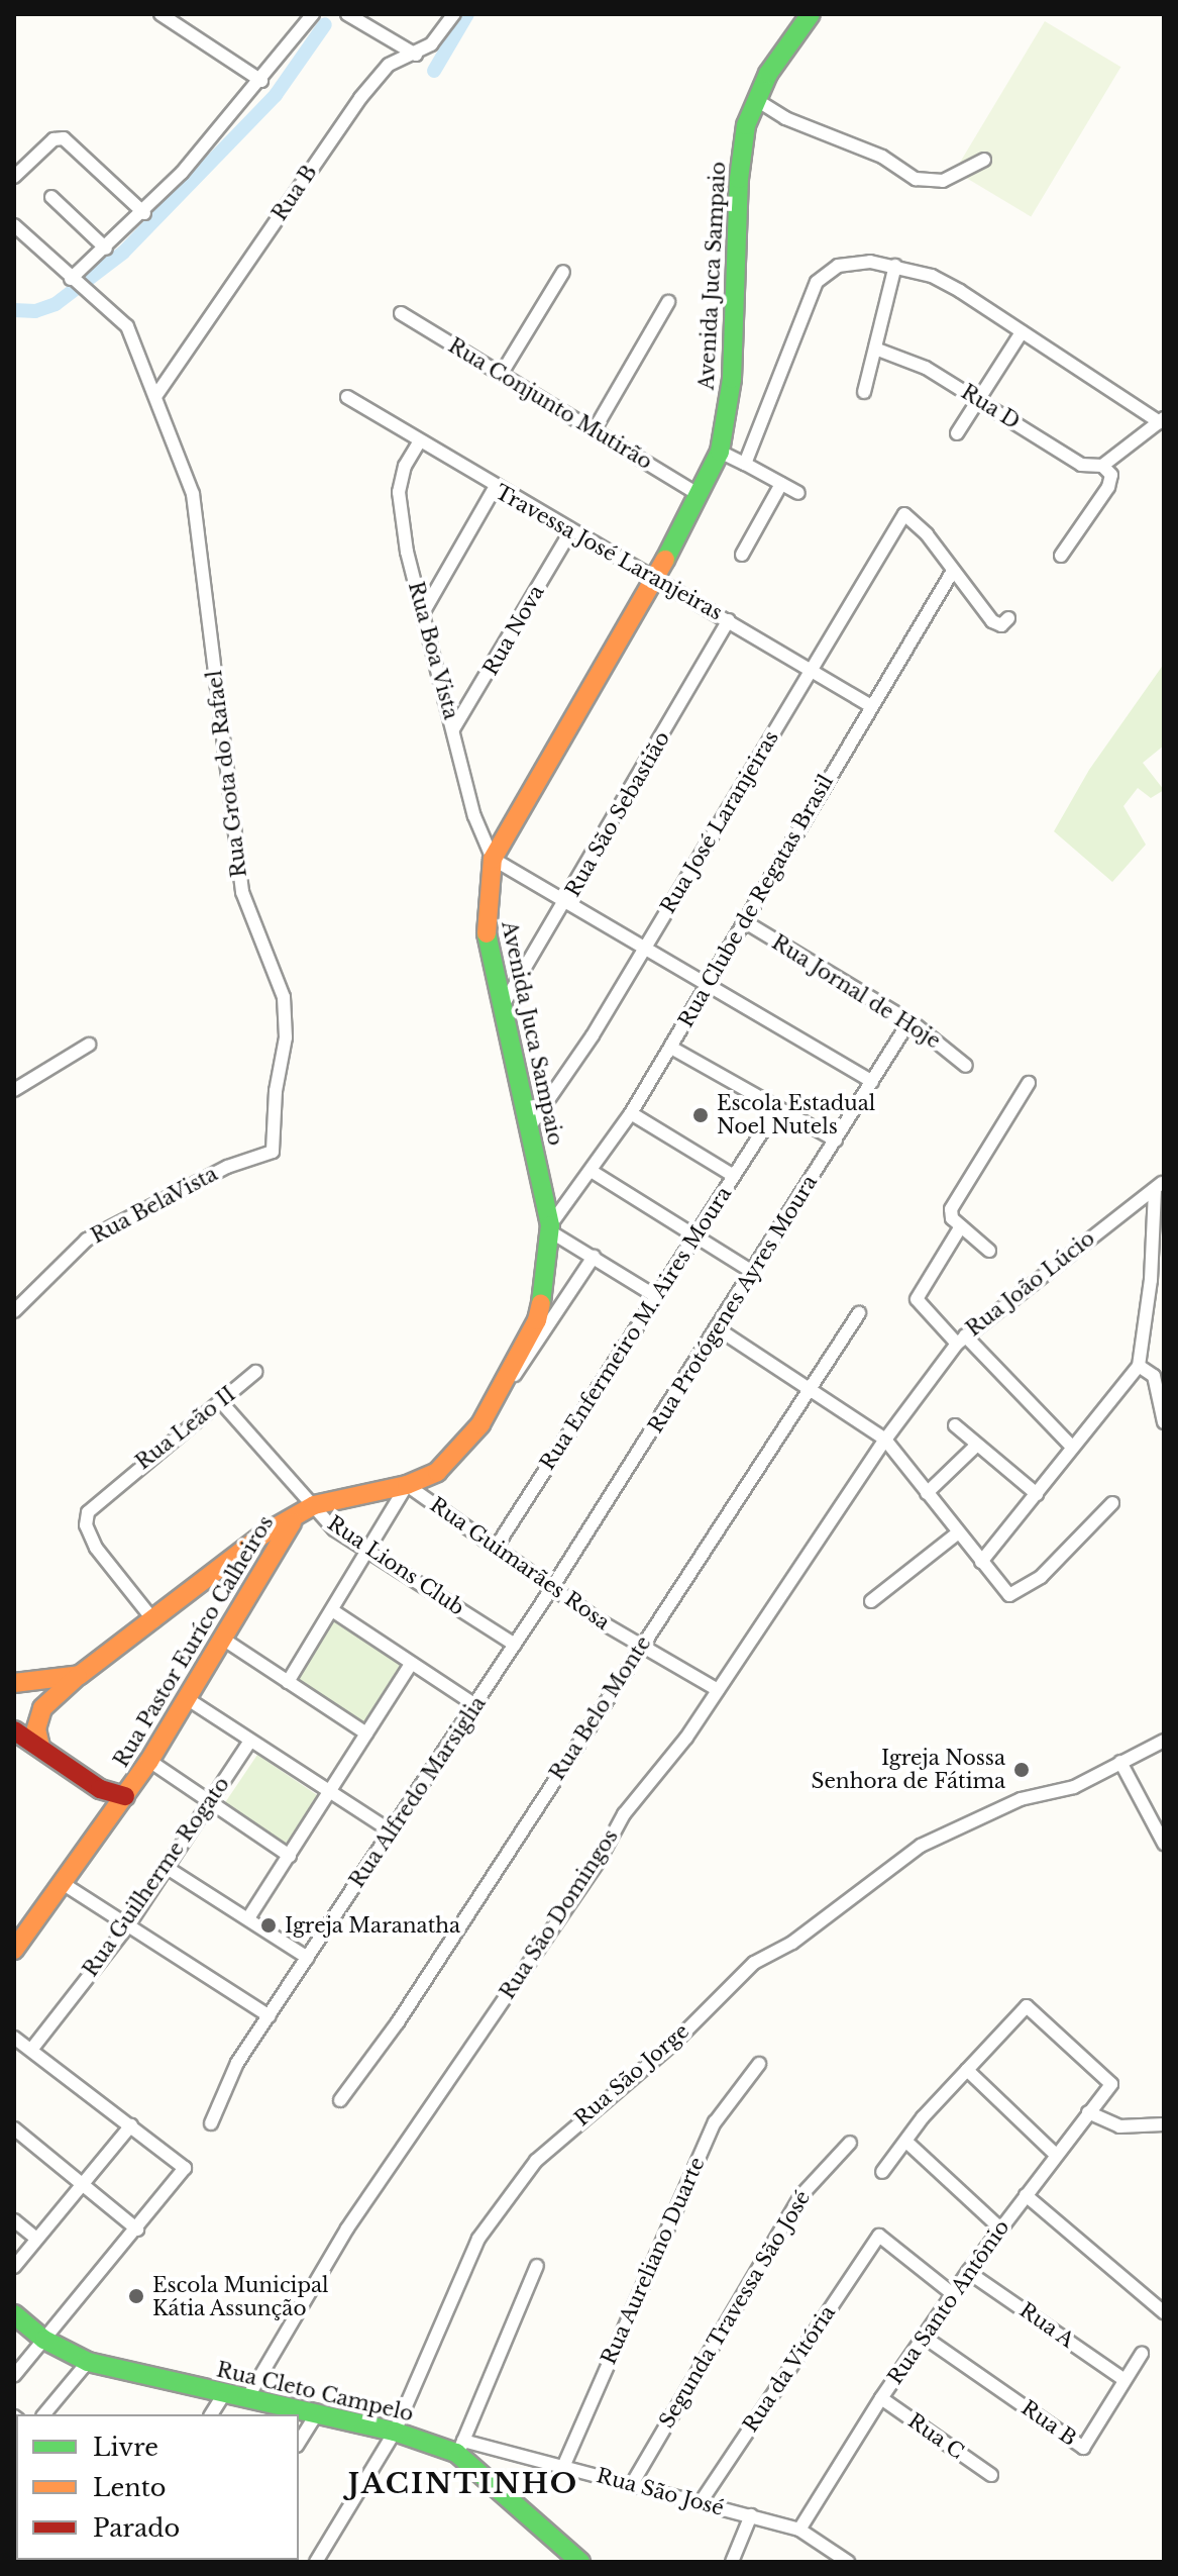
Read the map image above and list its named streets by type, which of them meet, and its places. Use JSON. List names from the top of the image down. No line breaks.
{"streets":{"main road":["Avenida Juca Sampaio","Rua Pastor Euríco Calheiros","Rua Cleto Campelo"],"street":["Rua B","Rua Conjunto Mutirão","Rua D","Travessa José Laranjeiras","Rua Nova","Rua Boa Vista","Rua Grota do Rafael","Rua São Sebastião","Rua José Laranjeiras","Rua Clube de Regatas Brasil","Rua Jornal de Hoje","Rua BelaVista","Rua João Lúcio","Rua Protógenes Ayres Moura","Rua Enfermeiro M. Aires Moura","Rua Leão II","Rua Guimarães Rosa","Rua Lions Club","Rua Belo Monte","Rua Alfredo Marsiglia","Rua Guilherme Rogato","Rua São Domingos","Rua São Jorge","Rua Aureliano Duarte","Rua Santo Antônio","Segunda Travessa São José","Rua A","Rua da Vitória","Rua C","Rua São José"]},"crossings":[["Rua B","Rua Grota do Rafael"],["Rua B","Rua Santo Antônio"],["Rua B","Rua A"],["Avenida Juca Sampaio","Rua Conjunto Mutirão"],["Avenida Juca Sampaio","Travessa José Laranjeiras"],["Avenida Juca Sampaio","Rua Boa Vista"],["Avenida Juca Sampaio","Rua São Sebastião"],["Avenida Juca Sampaio","Rua José Laranjeiras"],["Avenida Juca Sampaio","Rua Clube de Regatas Brasil"],["Avenida Juca Sampaio","Rua Leão II"],["Avenida Juca Sampaio","Rua Guimarães Rosa"],["Avenida Juca Sampaio","Rua Lions Club"],["Avenida Juca Sampaio","Rua Pastor Euríco Calheiros"],["Travessa José Laranjeiras","Rua Nova"],["Travessa José Laranjeiras","Rua Boa Vista"],["Travessa José Laranjeiras","Rua São Sebastião"],["Travessa José Laranjeiras","Rua José Laranjeiras"],["Travessa José Laranjeiras","Rua Clube de Regatas Brasil"],["Rua Nova","Rua Boa Vista"],["Rua Grota do Rafael","Rua BelaVista"],["Rua José Laranjeiras","Rua Clube de Regatas Brasil"],["Rua Clube de Regatas Brasil","Rua Jornal de Hoje"],["Rua Jornal de Hoje","Rua Protógenes Ayres Moura"],["Rua João Lúcio","Rua São Domingos"],["Rua Protógenes Ayres Moura","Rua Guimarães Rosa"],["Rua Protógenes Ayres Moura","Rua Alfredo Marsiglia"],["Rua Enfermeiro M. Aires Moura","Rua Guimarães Rosa"],["Rua Leão II","Rua Lions Club"],["Rua Guimarães Rosa","Rua Belo Monte"],["Rua Guimarães Rosa","Rua Alfredo Marsiglia"],["Rua Guimarães Rosa","Rua São Domingos"],["Rua Lions Club","Rua Pastor Euríco Calheiros"],["Rua Lions Club","Rua Alfredo Marsiglia"],["Rua São Domingos","Rua Cleto Campelo"],["Rua São Jorge","Rua Cleto Campelo"],["Rua Aureliano Duarte","Rua São José"],["Rua Santo Antônio","Rua A"],["Rua Santo Antônio","Rua da Vitória"],["Rua Santo Antônio","Rua C"],["Rua Santo Antônio","Rua São José"],["Segunda Travessa São José","Rua São José"],["Rua da Vitória","Rua São José"],["Rua Cleto Campelo","Rua São José"]],"districts":["JACINTINHO"],"places":["Escola Estadual Noel Nutels","Igreja Nossa Senhora de Fátima","Igreja Maranatha","Escola Municipal Kátia Assunção"],"legend":["Livre","Lento","Parado"]}
